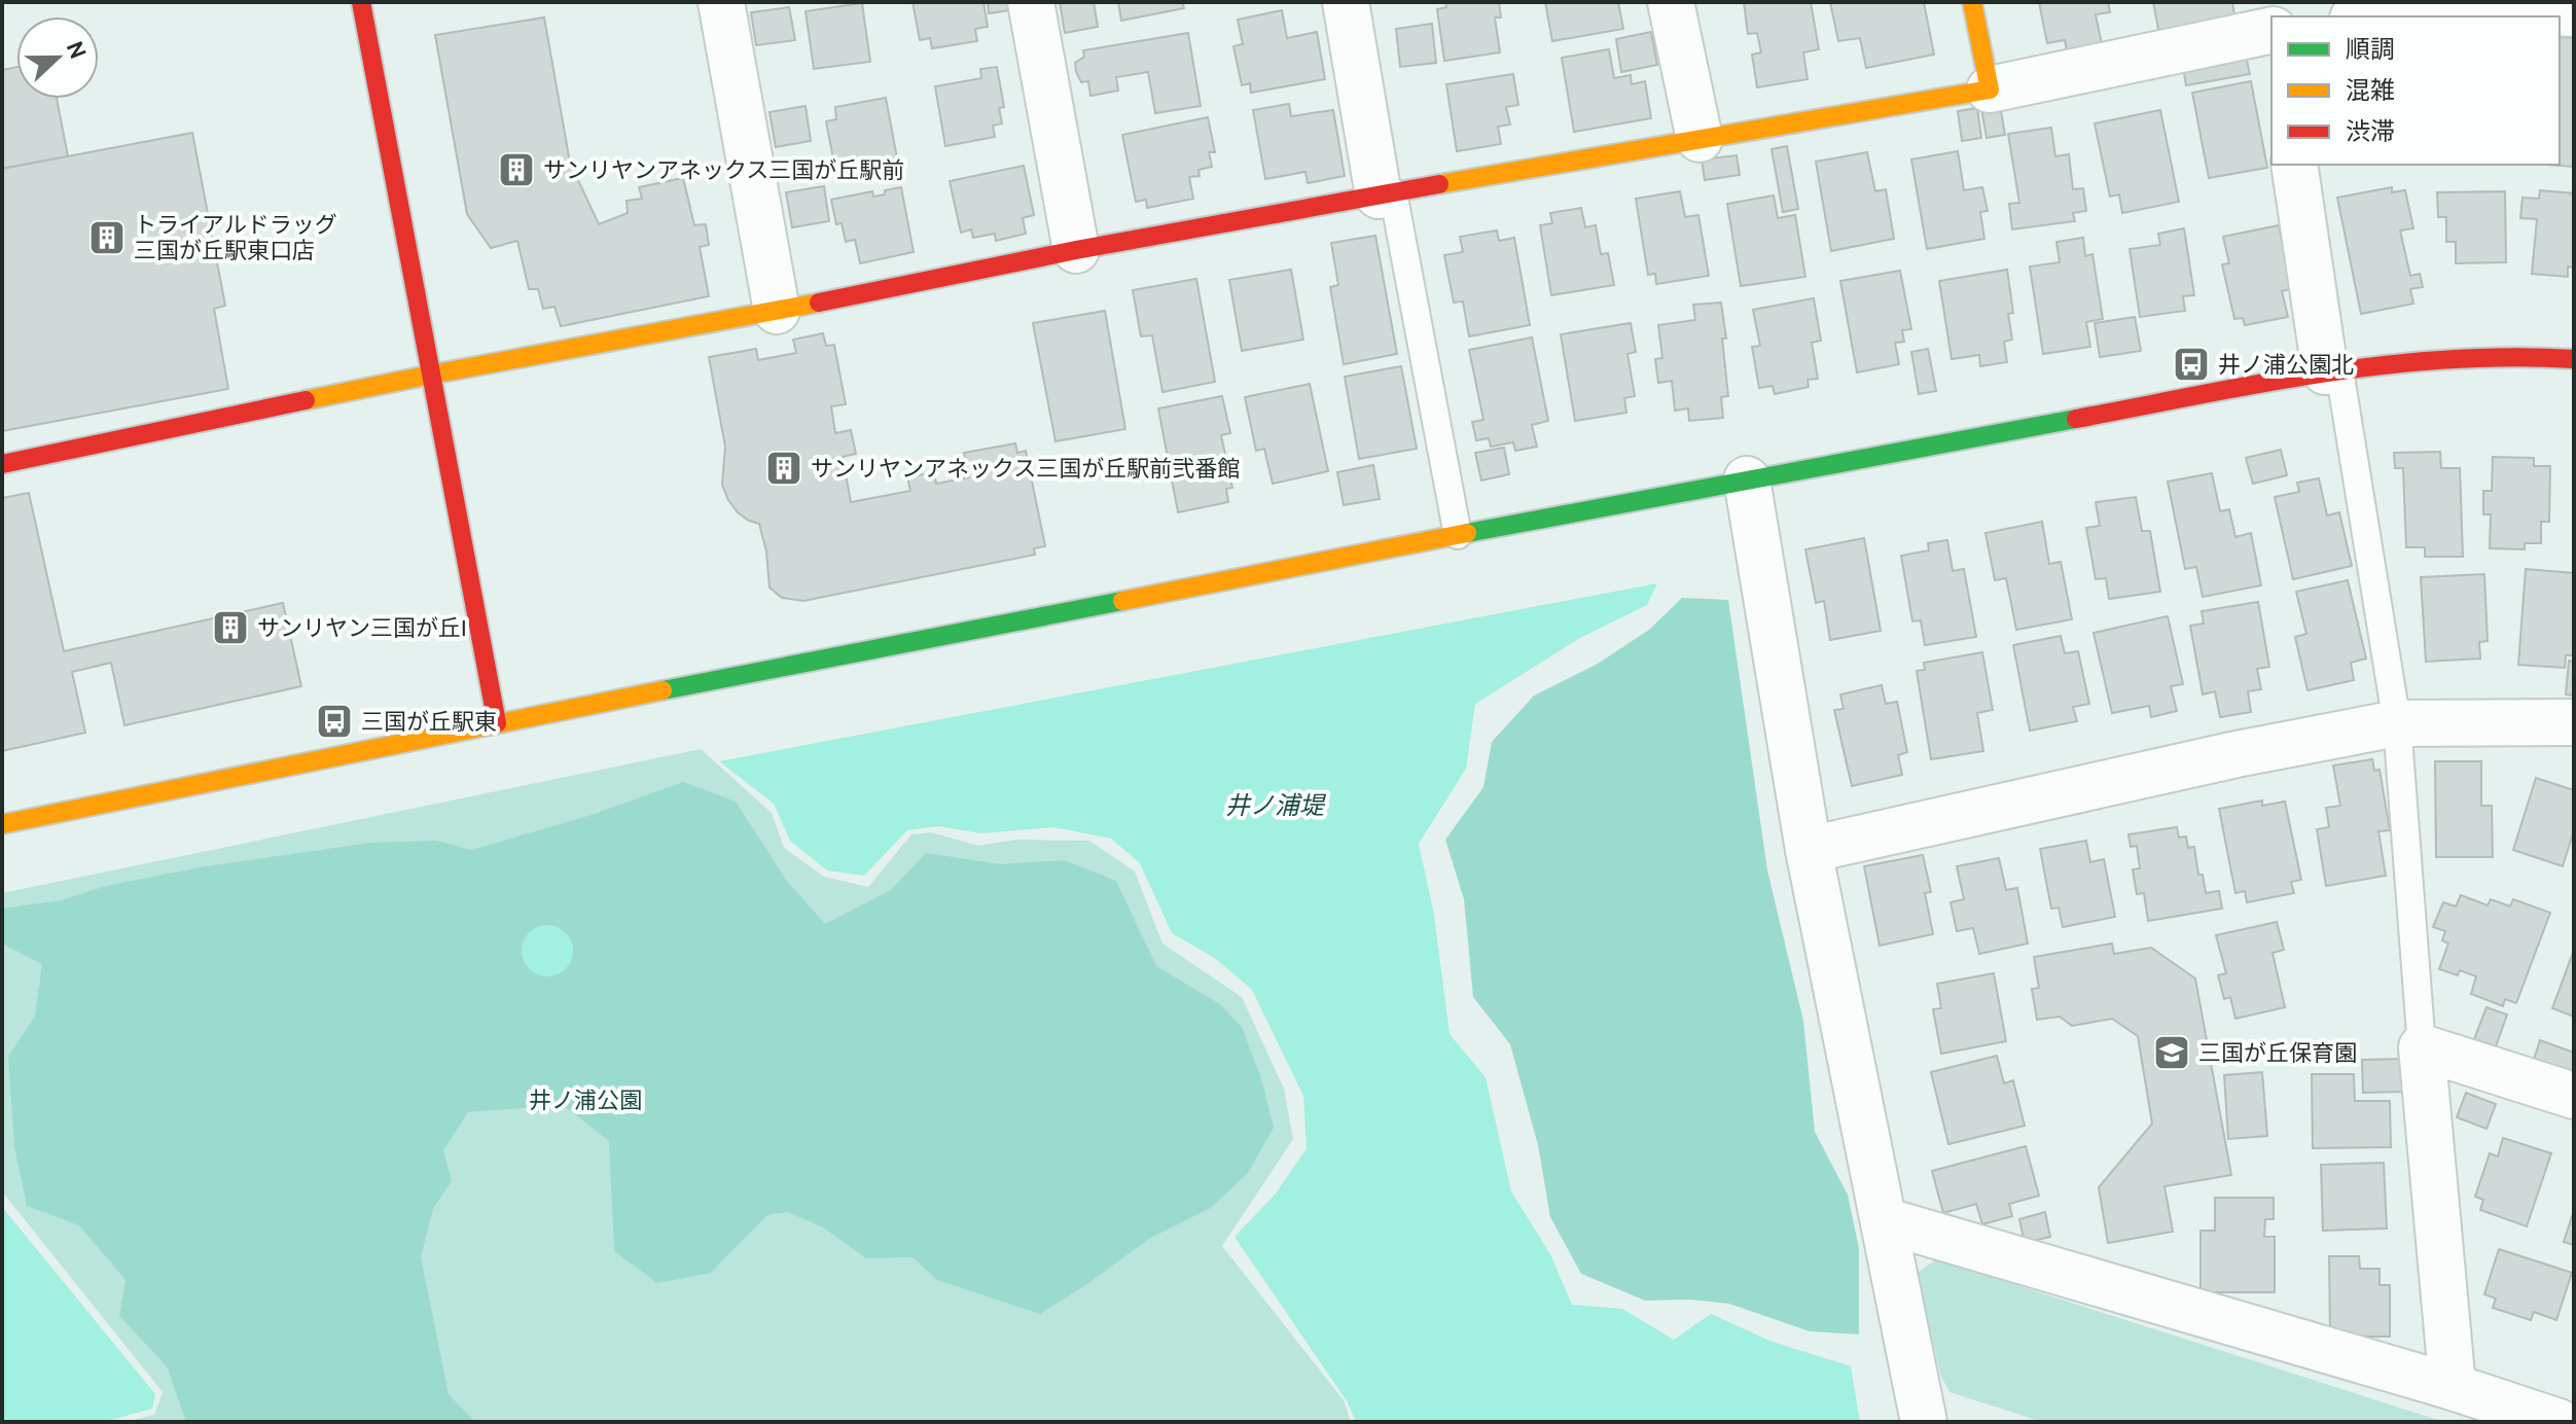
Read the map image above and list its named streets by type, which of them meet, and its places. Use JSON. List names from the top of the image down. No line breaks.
{"water":["井ノ浦堤"],"parks":["井ノ浦公園"],"places":{"building":["サンリヤンアネックス三国が丘駅前","トライアルドラッグ 三国が丘駅東口店","サンリヤンアネックス三国が丘駅前弐番館","サンリヤン三国が丘I"],"bus stop":["井ノ浦公園北","三国が丘駅東"],"school or university":["三国が丘保育園"]},"legend":["順調","混雑","渋滞"],"north":"right"}
